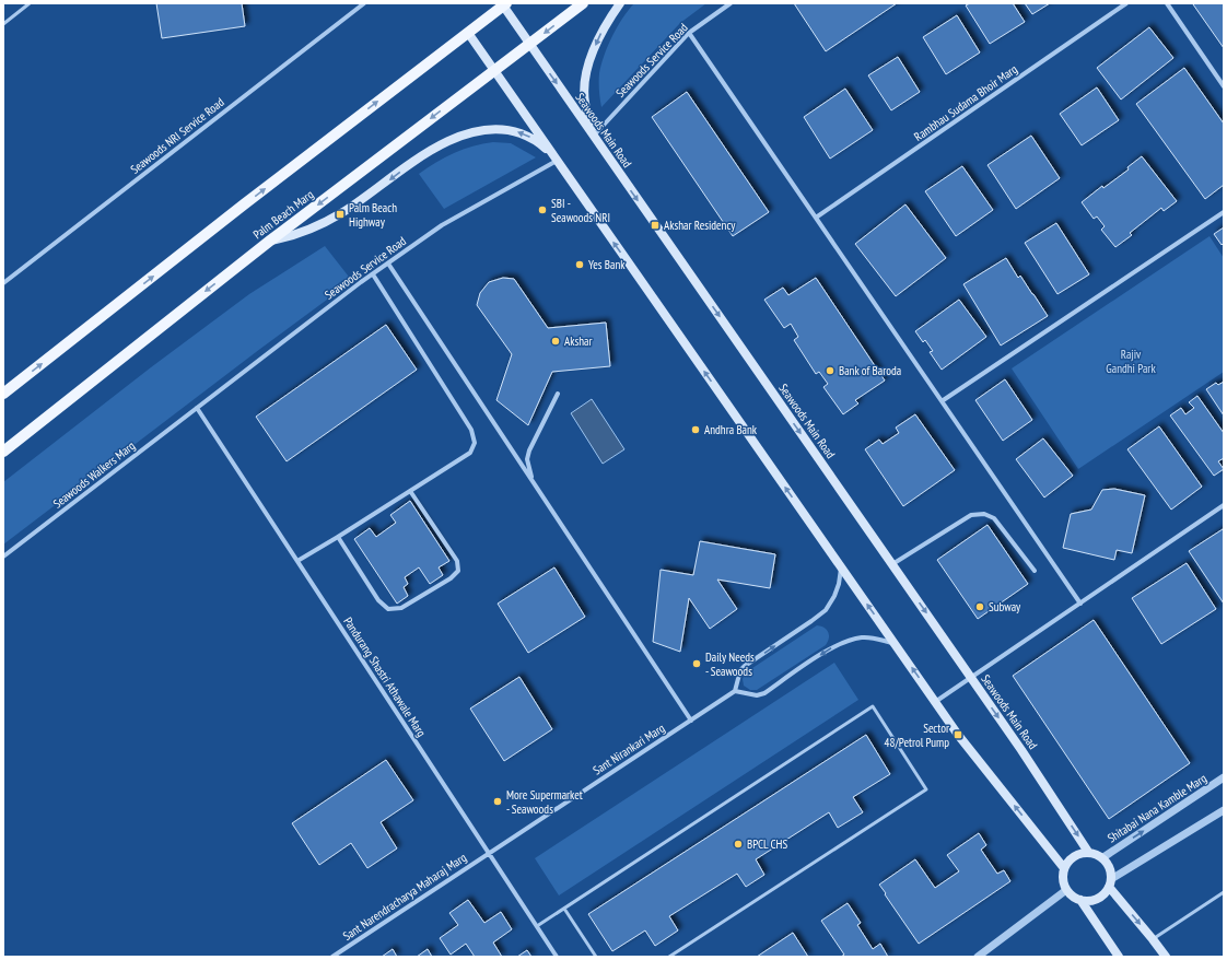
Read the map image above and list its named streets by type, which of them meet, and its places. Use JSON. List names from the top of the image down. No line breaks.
{"streets":{"main road":["Seawoods Main Road","Palm Beach Marg"],"street":["Seawoods Service Road","Rambhau Sudama Bhoir Marg","Seawoods NRI Service Road","Seawoods Walkers Marg","Pandurang Shastri Athawale Marg","Sant Nirankari Marg","Shitabai Nana Kamble Marg","Sant Narendracharya Maharaj Marg"]},"crossings":[["Seawoods Service Road","Seawoods Main Road"],["Seawoods Service Road","Seawoods Walkers Marg"],["Seawoods Service Road","Pandurang Shastri Athawale Marg"],["Seawoods Main Road","Palm Beach Marg"],["Seawoods Main Road","Shitabai Nana Kamble Marg"],["Seawoods Walkers Marg","Pandurang Shastri Athawale Marg"],["Pandurang Shastri Athawale Marg","Sant Nirankari Marg"],["Pandurang Shastri Athawale Marg","Sant Narendracharya Maharaj Marg"],["Sant Nirankari Marg","Sant Narendracharya Maharaj Marg"]],"parks":["Rajiv Gandhi Park"],"places":{"other":["SBI - Seawoods NRI","Yes Bank","Akshar","Bank of Baroda","Andhra Bank","Subway","Daily Needs - Seawoods","More Supermarket - Seawoods","BPCL CHS"],"transit":["Palm Beach Highway","Akshar Residency","Sector 48/Petrol Pump"]}}
